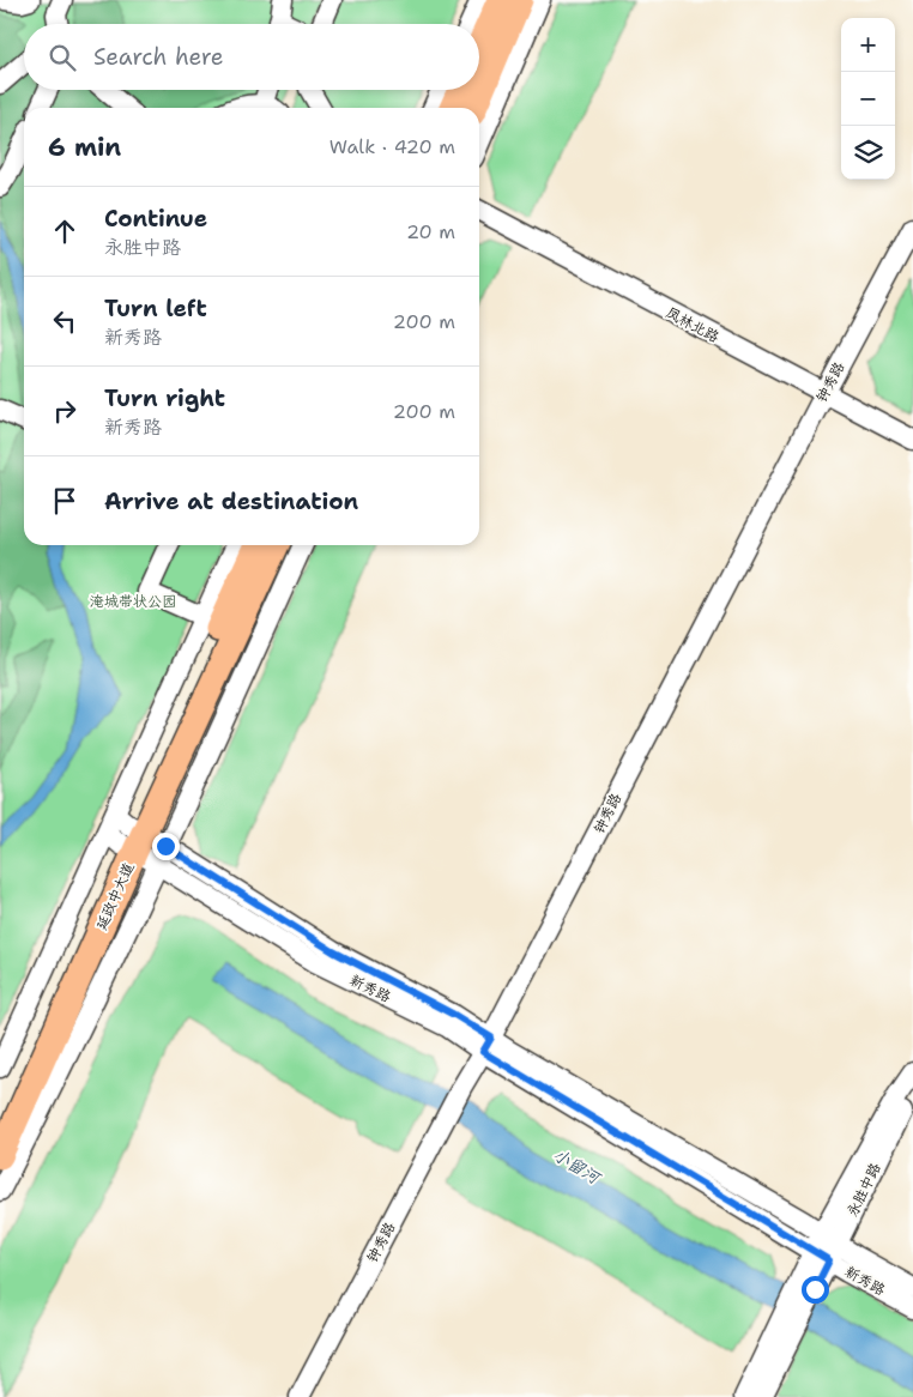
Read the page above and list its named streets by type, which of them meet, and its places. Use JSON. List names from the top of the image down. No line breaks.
{"streets":{"main road":["延政中大道"],"street":["凤林北路","钟秀路","新秀路","永胜中路"]},"crossings":[["凤林北路","钟秀路"],["钟秀路","新秀路"],["延政中大道","新秀路"],["新秀路","永胜中路"]],"water":["小留河"],"parks":["淹城带状公园"],"page":{"map_buttons":["+","−"],"search":"Search here","heading":["6 min","Walk · 420 m"],"list":[["Continue","永胜中路","20 m"],["Turn left","新秀路","200 m"],["Turn right","新秀路","200 m"],"Arrive at destination"]}}
